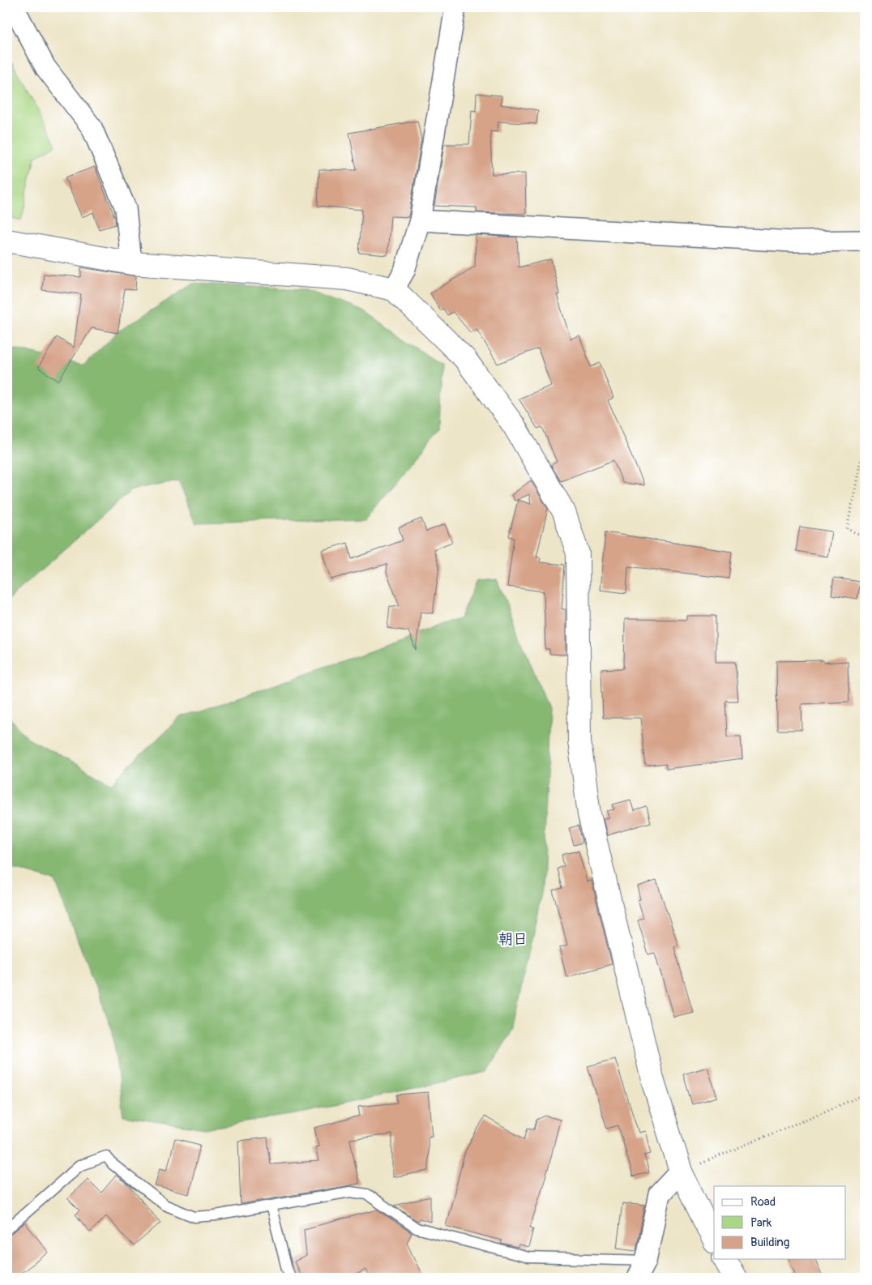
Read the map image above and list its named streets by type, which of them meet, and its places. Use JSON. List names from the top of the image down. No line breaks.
{"districts":["朝日"],"legend":["Road","Park","Building"]}
